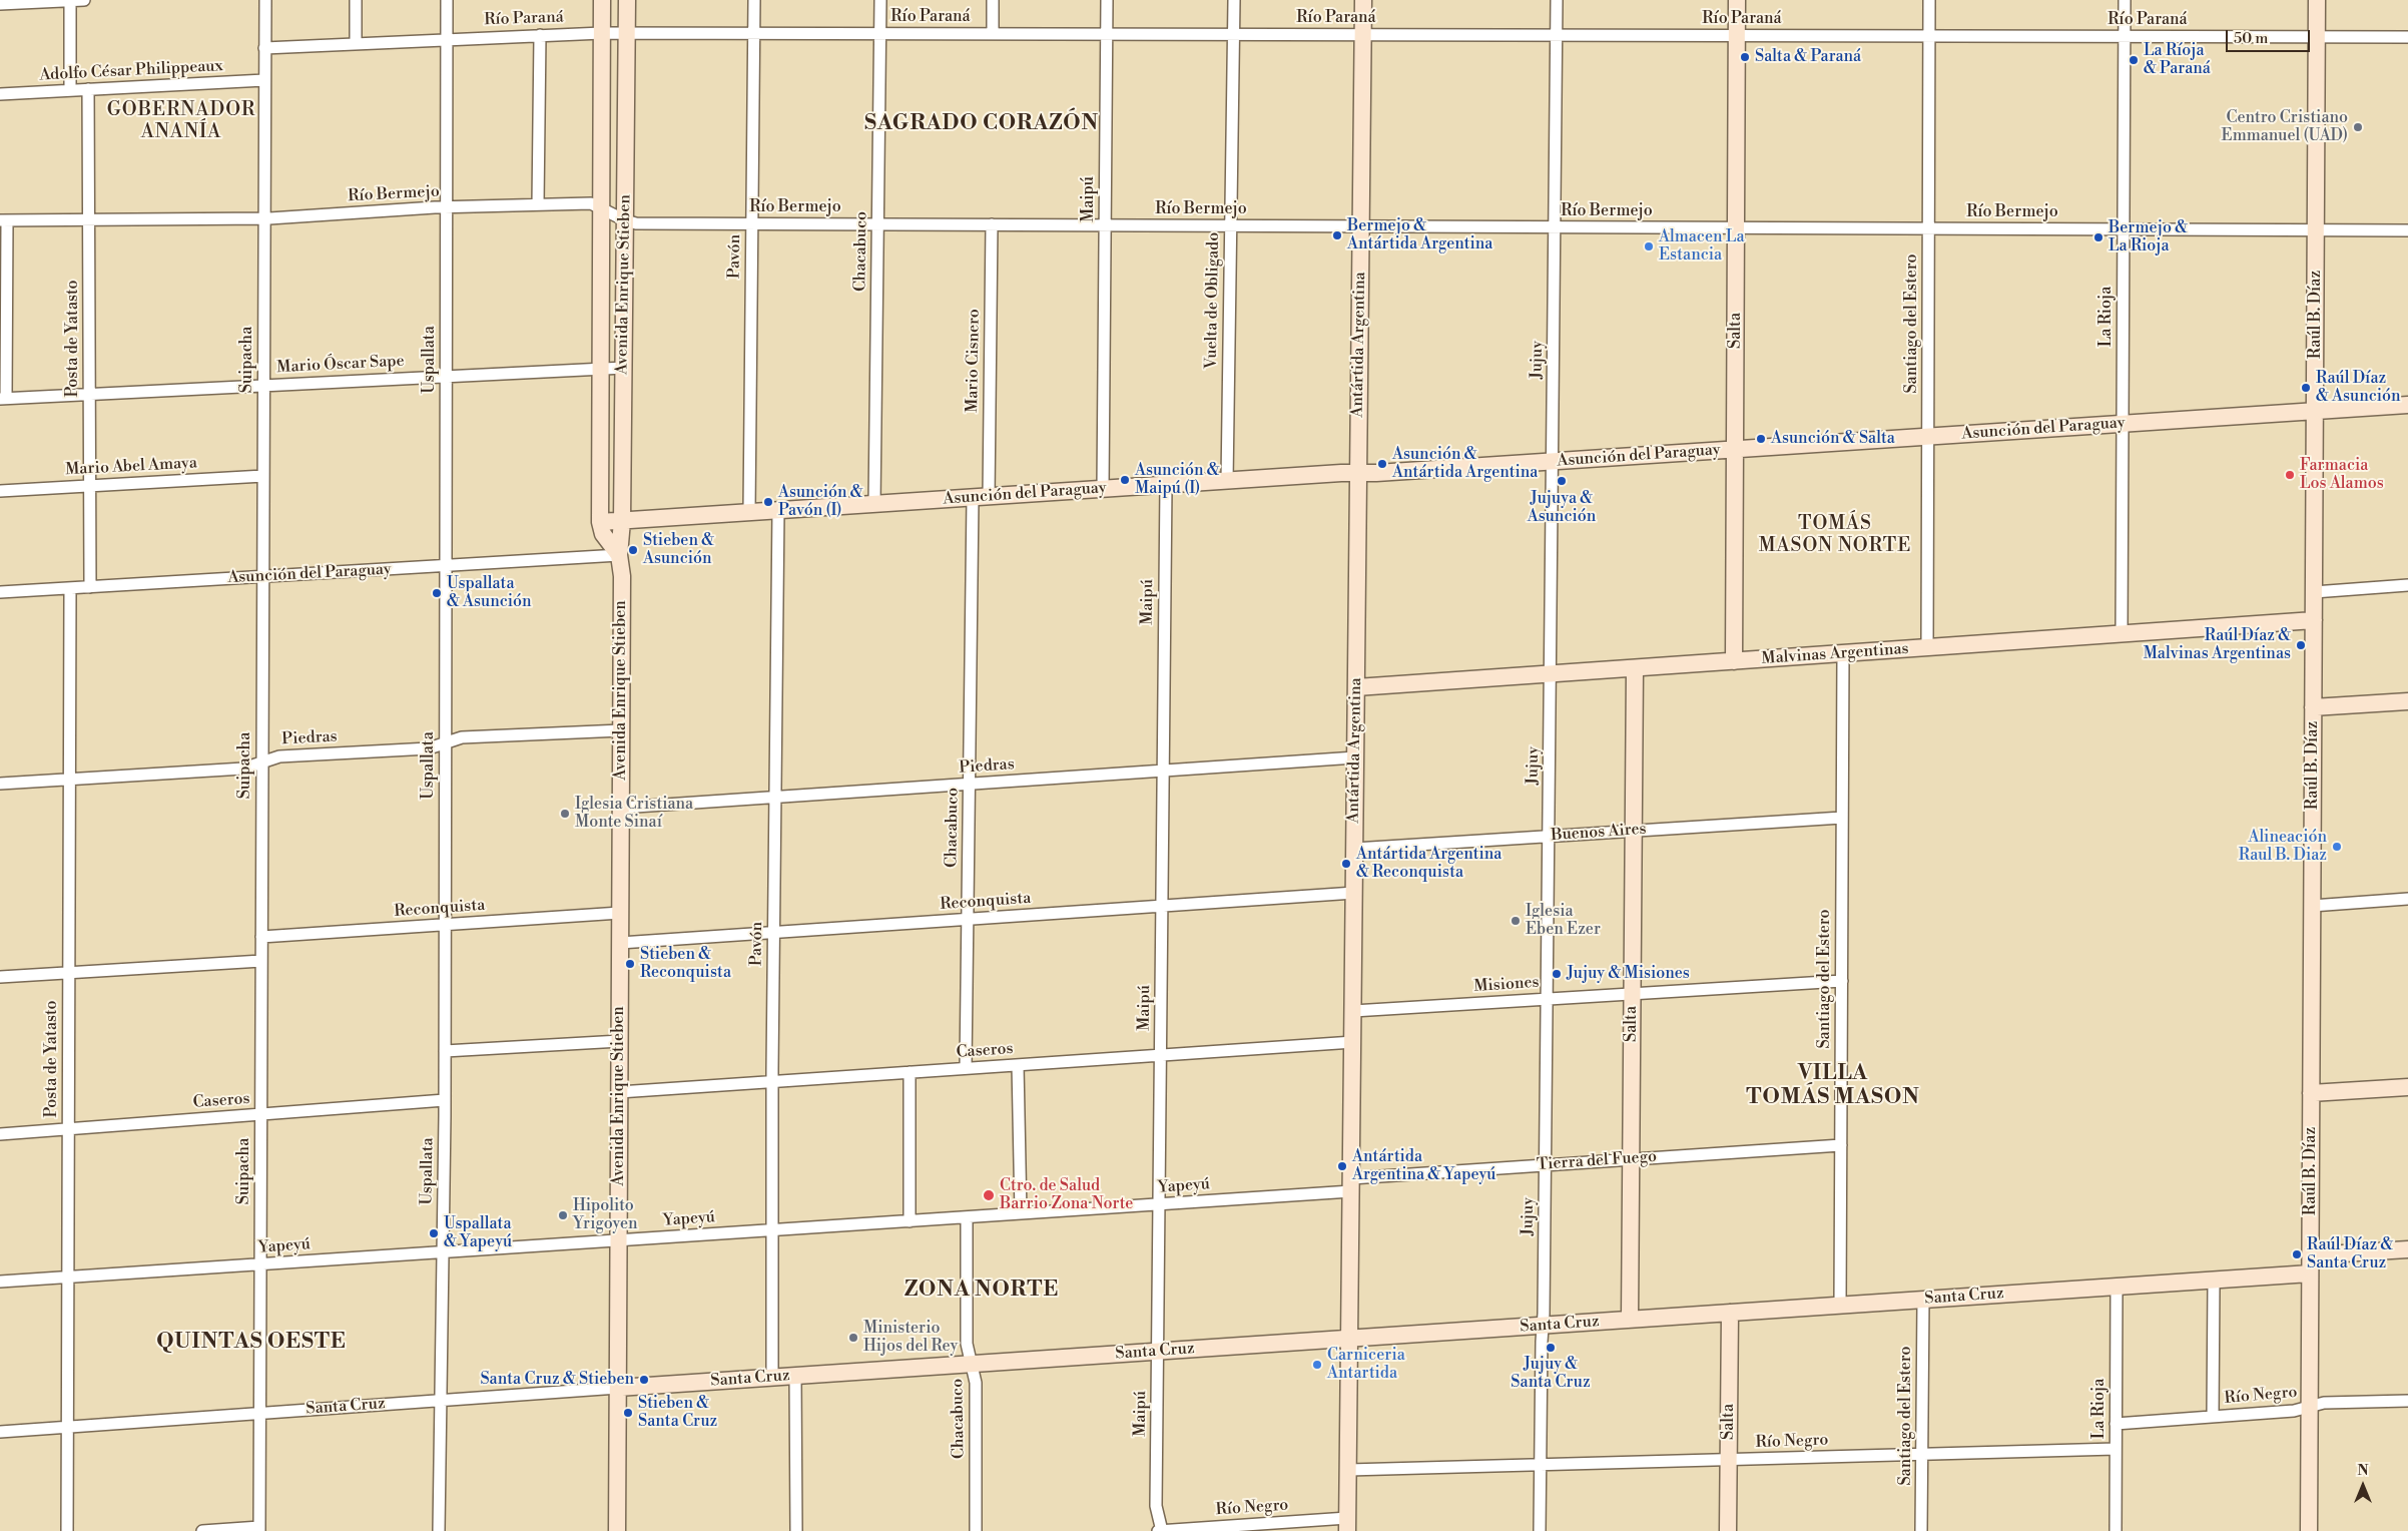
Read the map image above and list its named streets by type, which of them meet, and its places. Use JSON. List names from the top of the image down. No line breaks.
{"streets":{"main road":["Avenida Enrique Stieben","Raúl B. Díaz","Salta","Antártida Argentina","Asunción del Paraguay","Malvinas Argentinas","Santa Cruz"],"street":["Río Paraná","Adolfo César Philippeaux","Río Bermejo","Maipú","Chacabuco","Pavón","Vuelta de Obligado","La Rioja","Santiago del Estero","Posta de Yatasto","Suipacha","Uspallata","Jujuy","Mario Cisnero","Mario Óscar Sape","Mario Abel Amaya","Piedras","Buenos Aires","Reconquista","Misiones","Caseros","Tierra del Fuego","Yapeyú","Río Negro"]},"crossings":[["Río Paraná","Maipú"],["Río Paraná","Chacabuco"],["Río Paraná","Pavón"],["Río Paraná","Avenida Enrique Stieben"],["Río Paraná","Vuelta de Obligado"],["Río Paraná","Raúl B. Díaz"],["Río Paraná","La Rioja"],["Río Paraná","Santiago del Estero"],["Río Paraná","Salta"],["Río Paraná","Antártida Argentina"],["Río Paraná","Suipacha"],["Río Paraná","Uspallata"],["Río Paraná","Jujuy"],["Adolfo César Philippeaux","Posta de Yatasto"],["Adolfo César Philippeaux","Suipacha"],["Río Bermejo","Maipú"],["Río Bermejo","Chacabuco"],["Río Bermejo","Pavón"],["Río Bermejo","Avenida Enrique Stieben"],["Río Bermejo","Vuelta de Obligado"],["Río Bermejo","Raúl B. Díaz"],["Río Bermejo","La Rioja"],["Río Bermejo","Santiago del Estero"],["Río Bermejo","Salta"],["Río Bermejo","Posta de Yatasto"],["Río Bermejo","Antártida Argentina"],["Río Bermejo","Suipacha"],["Río Bermejo","Uspallata"],["Río Bermejo","Jujuy"],["Río Bermejo","Mario Cisnero"],["Maipú","Asunción del Paraguay"],["Maipú","Piedras"],["Maipú","Reconquista"],["Maipú","Caseros"],["Maipú","Yapeyú"],["Maipú","Santa Cruz"],["Maipú","Río Negro"],["Chacabuco","Mario Cisnero"],["Chacabuco","Asunción del Paraguay"],["Chacabuco","Piedras"],["Chacabuco","Reconquista"],["Chacabuco","Caseros"],["Chacabuco","Yapeyú"],["Chacabuco","Santa Cruz"],["Pavón","Asunción del Paraguay"],["Pavón","Piedras"],["Pavón","Reconquista"],["Pavón","Caseros"],["Pavón","Yapeyú"],["Pavón","Santa Cruz"],["Avenida Enrique Stieben","Mario Óscar Sape"],["Avenida Enrique Stieben","Asunción del Paraguay"],["Avenida Enrique Stieben","Piedras"],["Avenida Enrique Stieben","Reconquista"],["Avenida Enrique Stieben","Caseros"],["Avenida Enrique Stieben","Yapeyú"],["Avenida Enrique Stieben","Santa Cruz"],["Vuelta de Obligado","Asunción del Paraguay"],["Raúl B. Díaz","Asunción del Paraguay"],["Raúl B. Díaz","Malvinas Argentinas"],["Raúl B. Díaz","Santa Cruz"],["Raúl B. Díaz","Río Negro"],["La Rioja","Asunción del Paraguay"],["La Rioja","Malvinas Argentinas"],["La Rioja","Santa Cruz"],["La Rioja","Río Negro"],["Santiago del Estero","Asunción del Paraguay"],["Santiago del Estero","Malvinas Argentinas"],["Santiago del Estero","Buenos Aires"],["Santiago del Estero","Misiones"],["Santiago del Estero","Tierra del Fuego"],["Santiago del Estero","Santa Cruz"],["Santiago del Estero","Río Negro"],["Salta","Asunción del Paraguay"],["Salta","Malvinas Argentinas"],["Salta","Buenos Aires"],["Salta","Misiones"],["Salta","Tierra del Fuego"],["Salta","Santa Cruz"],["Salta","Río Negro"],["Posta de Yatasto","Mario Óscar Sape"],["Posta de Yatasto","Asunción del Paraguay"],["Posta de Yatasto","Mario Abel Amaya"],["Posta de Yatasto","Piedras"],["Posta de Yatasto","Caseros"],["Posta de Yatasto","Yapeyú"],["Posta de Yatasto","Santa Cruz"],["Antártida Argentina","Asunción del Paraguay"],["Antártida Argentina","Malvinas Argentinas"],["Antártida Argentina","Piedras"],["Antártida Argentina","Buenos Aires"],["Antártida Argentina","Reconquista"],["Antártida Argentina","Misiones"],["Antártida Argentina","Caseros"],["Antártida Argentina","Tierra del Fuego"],["Antártida Argentina","Yapeyú"],["Antártida Argentina","Santa Cruz"],["Antártida Argentina","Río Negro"],["Suipacha","Mario Óscar Sape"],["Suipacha","Asunción del Paraguay"],["Suipacha","Mario Abel Amaya"],["Suipacha","Piedras"],["Suipacha","Reconquista"],["Suipacha","Caseros"],["Suipacha","Yapeyú"],["Suipacha","Santa Cruz"],["Uspallata","Mario Óscar Sape"],["Uspallata","Asunción del Paraguay"],["Uspallata","Piedras"],["Uspallata","Reconquista"],["Uspallata","Caseros"],["Uspallata","Yapeyú"],["Uspallata","Santa Cruz"],["Jujuy","Asunción del Paraguay"],["Jujuy","Malvinas Argentinas"],["Jujuy","Buenos Aires"],["Jujuy","Misiones"],["Jujuy","Tierra del Fuego"],["Jujuy","Santa Cruz"],["Jujuy","Río Negro"],["Mario Cisnero","Asunción del Paraguay"],["Tierra del Fuego","Yapeyú"]],"districts":["GOBERNADOR ANANÍA","SAGRADO CORAZÓN","TOMÁS MASON NORTE","VILLA TOMÁS MASON","ZONA NORTE","QUINTAS OESTE"],"places":["Salta & Paraná","La Ríoja & Paraná","Centro Cristiano Emmanuel (UAD)","Bermejo & Antártida Argentina","Bermejo & La Rioja","Almacen La Estancia","Raúl Díaz & Asunción","Asunción & Salta","Asunción & Antártida Argentina","Farmacia Los Alamos","Asunción & Maipú (I)","Jujuya & Asunción","Asunción & Pavón (I)","Stieben & Asunción","Uspallata & Asunción","Raúl Díaz & Malvinas Argentinas","Iglesia Cristiana Monte Sinaí","Alineación Raul B. Diaz","Antártida Argentina & Reconquista","Iglesia Eben Ezer","Stieben & Reconquista","Jujuy & Misiones","Antártida Argentina & Yapeyú","Ctro. de Salud Barrio Zona Norte","Hipolito Yrigoyen","Uspallata & Yapeyú","Raúl Díaz & Santa Cruz","Ministerio Hijos del Rey","Jujuy & Santa Cruz","Carniceria Antartida","Santa Cruz & Stieben","Stieben & Santa Cruz"],"scale_bar":"50 m","north":"top"}
